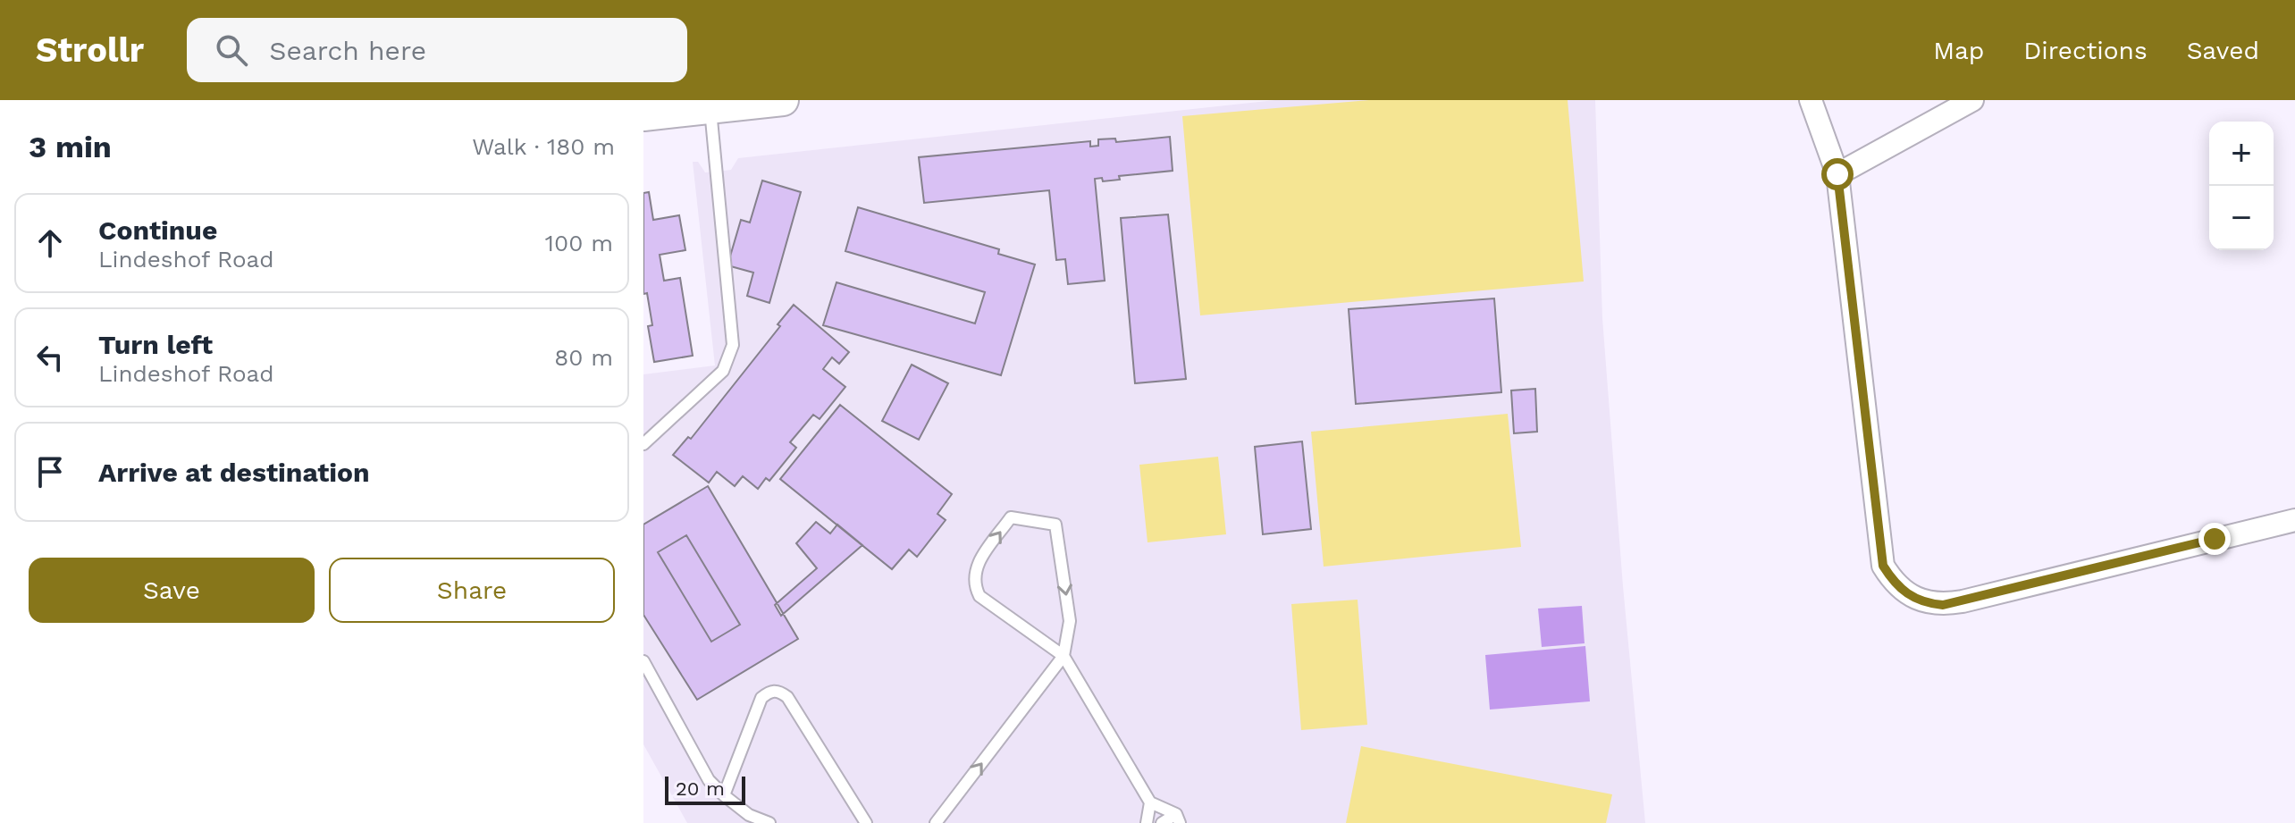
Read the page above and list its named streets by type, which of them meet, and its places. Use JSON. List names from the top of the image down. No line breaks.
{"scale_bar":"20 m","page":{"header":"Strollr","search":"Search here","nav":["Map","Directions","Saved"],"heading":["3 min","Walk · 180 m"],"map_buttons":["+","−"],"list":[["Continue","Lindeshof Road","100 m"],["Turn left","Lindeshof Road","80 m"],"Arrive at destination"],"buttons":["Save","Share"],"scale":"20 m"}}
